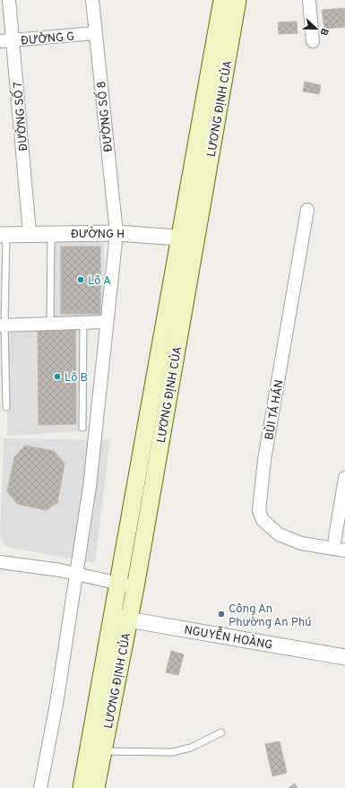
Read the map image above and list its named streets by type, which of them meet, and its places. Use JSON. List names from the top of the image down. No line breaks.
{"streets":{"main road":["LƯƠNG ĐỊNH CỦA"],"street":["ĐƯỜNG G","ĐƯỜNG SỐ 7","ĐƯỜNG SỐ 8","ĐƯỜNG H","BÙI TÁ HÁN","NGUYỄN HOÀNG"]},"crossings":[["ĐƯỜNG G","ĐƯỜNG SỐ 7"],["ĐƯỜNG G","ĐƯỜNG SỐ 8"],["LƯƠNG ĐỊNH CỦA","ĐƯỜNG H"],["LƯƠNG ĐỊNH CỦA","NGUYỄN HOÀNG"],["ĐƯỜNG SỐ 7","ĐƯỜNG H"],["ĐƯỜNG SỐ 8","ĐƯỜNG H"]],"places":["Lô A","Lô B","Công An Phường An Phú"],"north":"right"}
